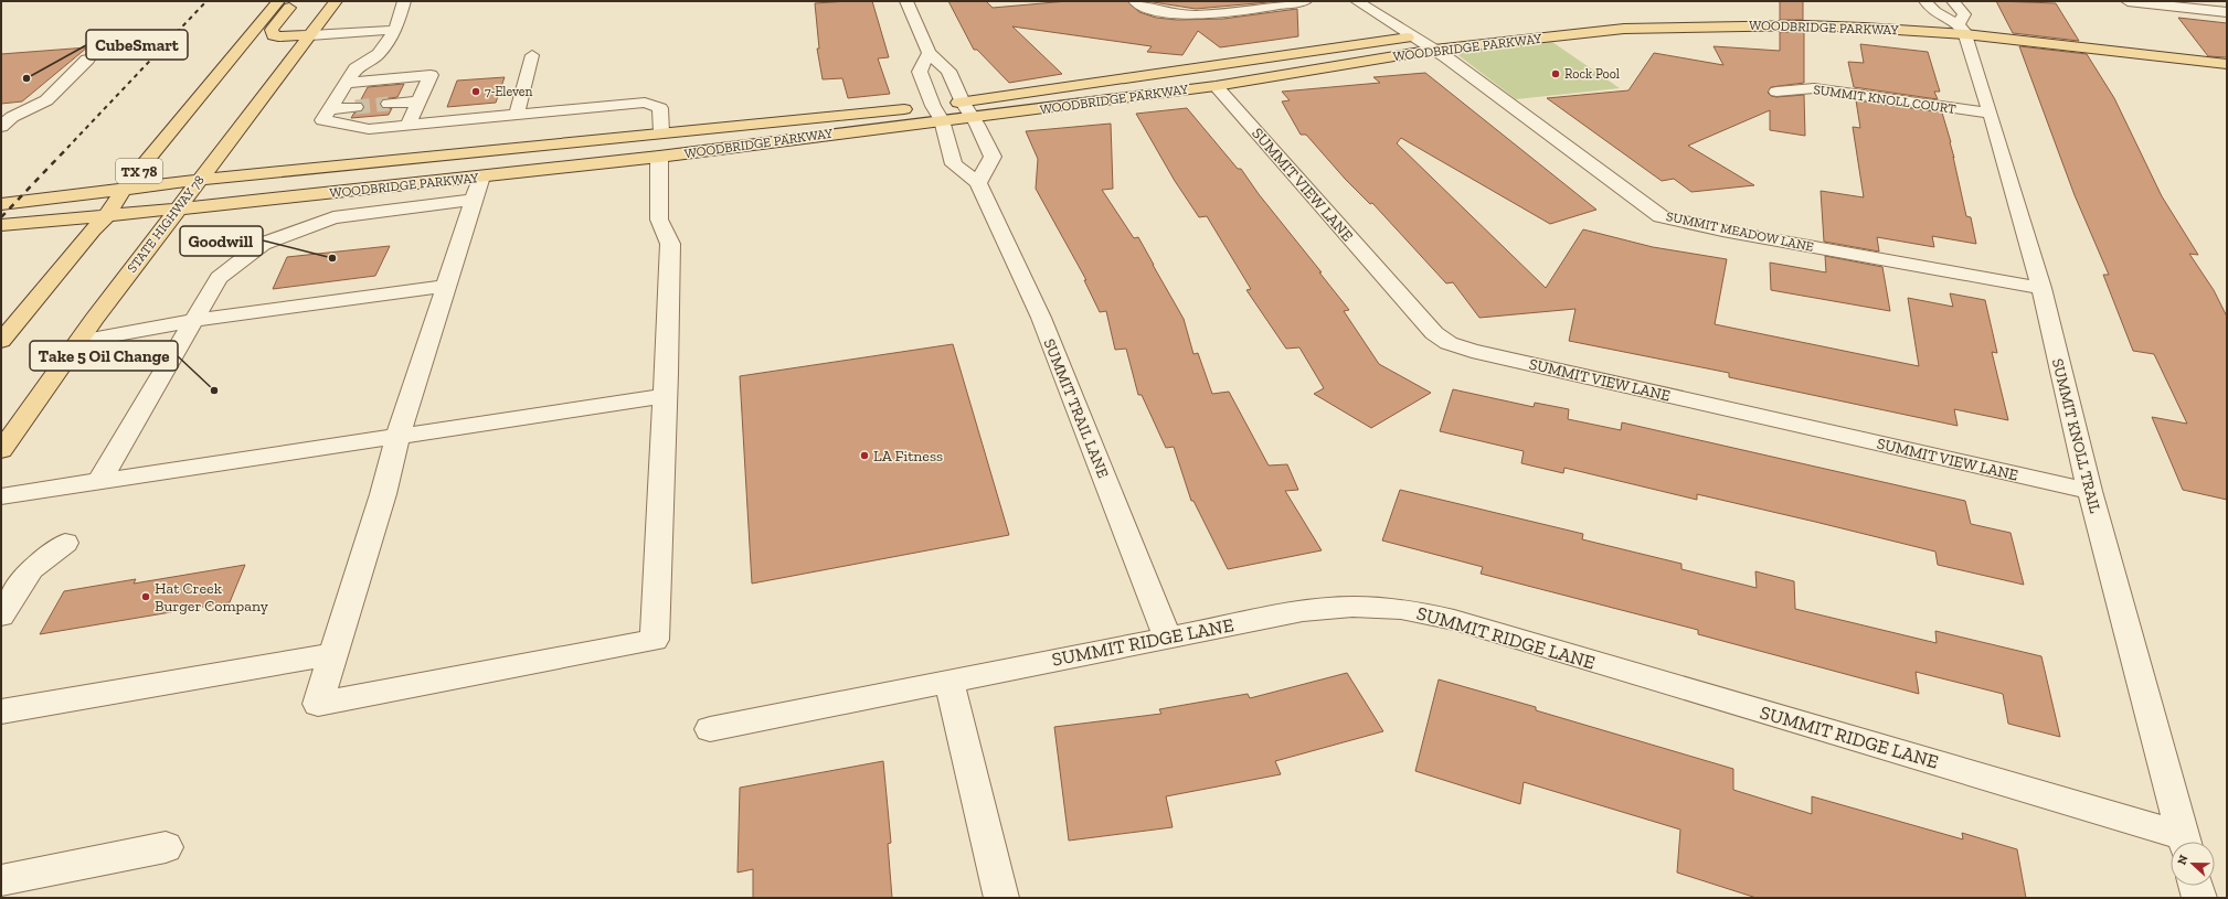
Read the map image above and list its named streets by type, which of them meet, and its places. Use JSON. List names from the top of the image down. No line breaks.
{"streets":{"main road":["WOODBRIDGE PARKWAY","TX 78","STATE HIGHWAY 78"],"street":["SUMMIT KNOLL COURT","SUMMIT VIEW LANE","SUMMIT MEADOW LANE","SUMMIT TRAIL LANE","SUMMIT KNOLL TRAIL","SUMMIT RIDGE LANE"]},"crossings":[["WOODBRIDGE PARKWAY","TX 78"],["WOODBRIDGE PARKWAY","SUMMIT VIEW LANE"],["WOODBRIDGE PARKWAY","STATE HIGHWAY 78"],["WOODBRIDGE PARKWAY","SUMMIT MEADOW LANE"],["WOODBRIDGE PARKWAY","SUMMIT TRAIL LANE"],["WOODBRIDGE PARKWAY","SUMMIT KNOLL TRAIL"],["SUMMIT KNOLL COURT","SUMMIT KNOLL TRAIL"],["SUMMIT VIEW LANE","SUMMIT KNOLL TRAIL"],["SUMMIT MEADOW LANE","SUMMIT KNOLL TRAIL"],["SUMMIT TRAIL LANE","SUMMIT RIDGE LANE"]],"places":["Rock Pool","CubeSmart","7-Eleven","Goodwill","Take 5 Oil Change","LA Fitness","Hat Creek Burger Company"],"north":"left"}
